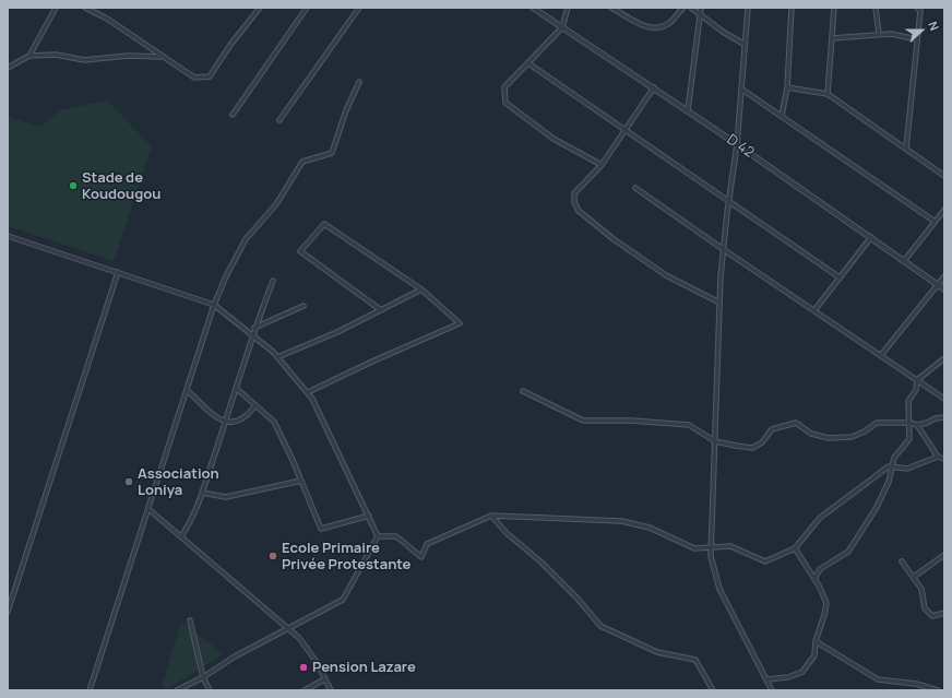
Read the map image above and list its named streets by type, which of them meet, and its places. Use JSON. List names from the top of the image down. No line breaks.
{"streets":{"street":["D 42"]},"places":["Stade de Koudougou","Association Loniya","Ecole Primaire Privée Protestante","Pension Lazare"],"north":"right"}
